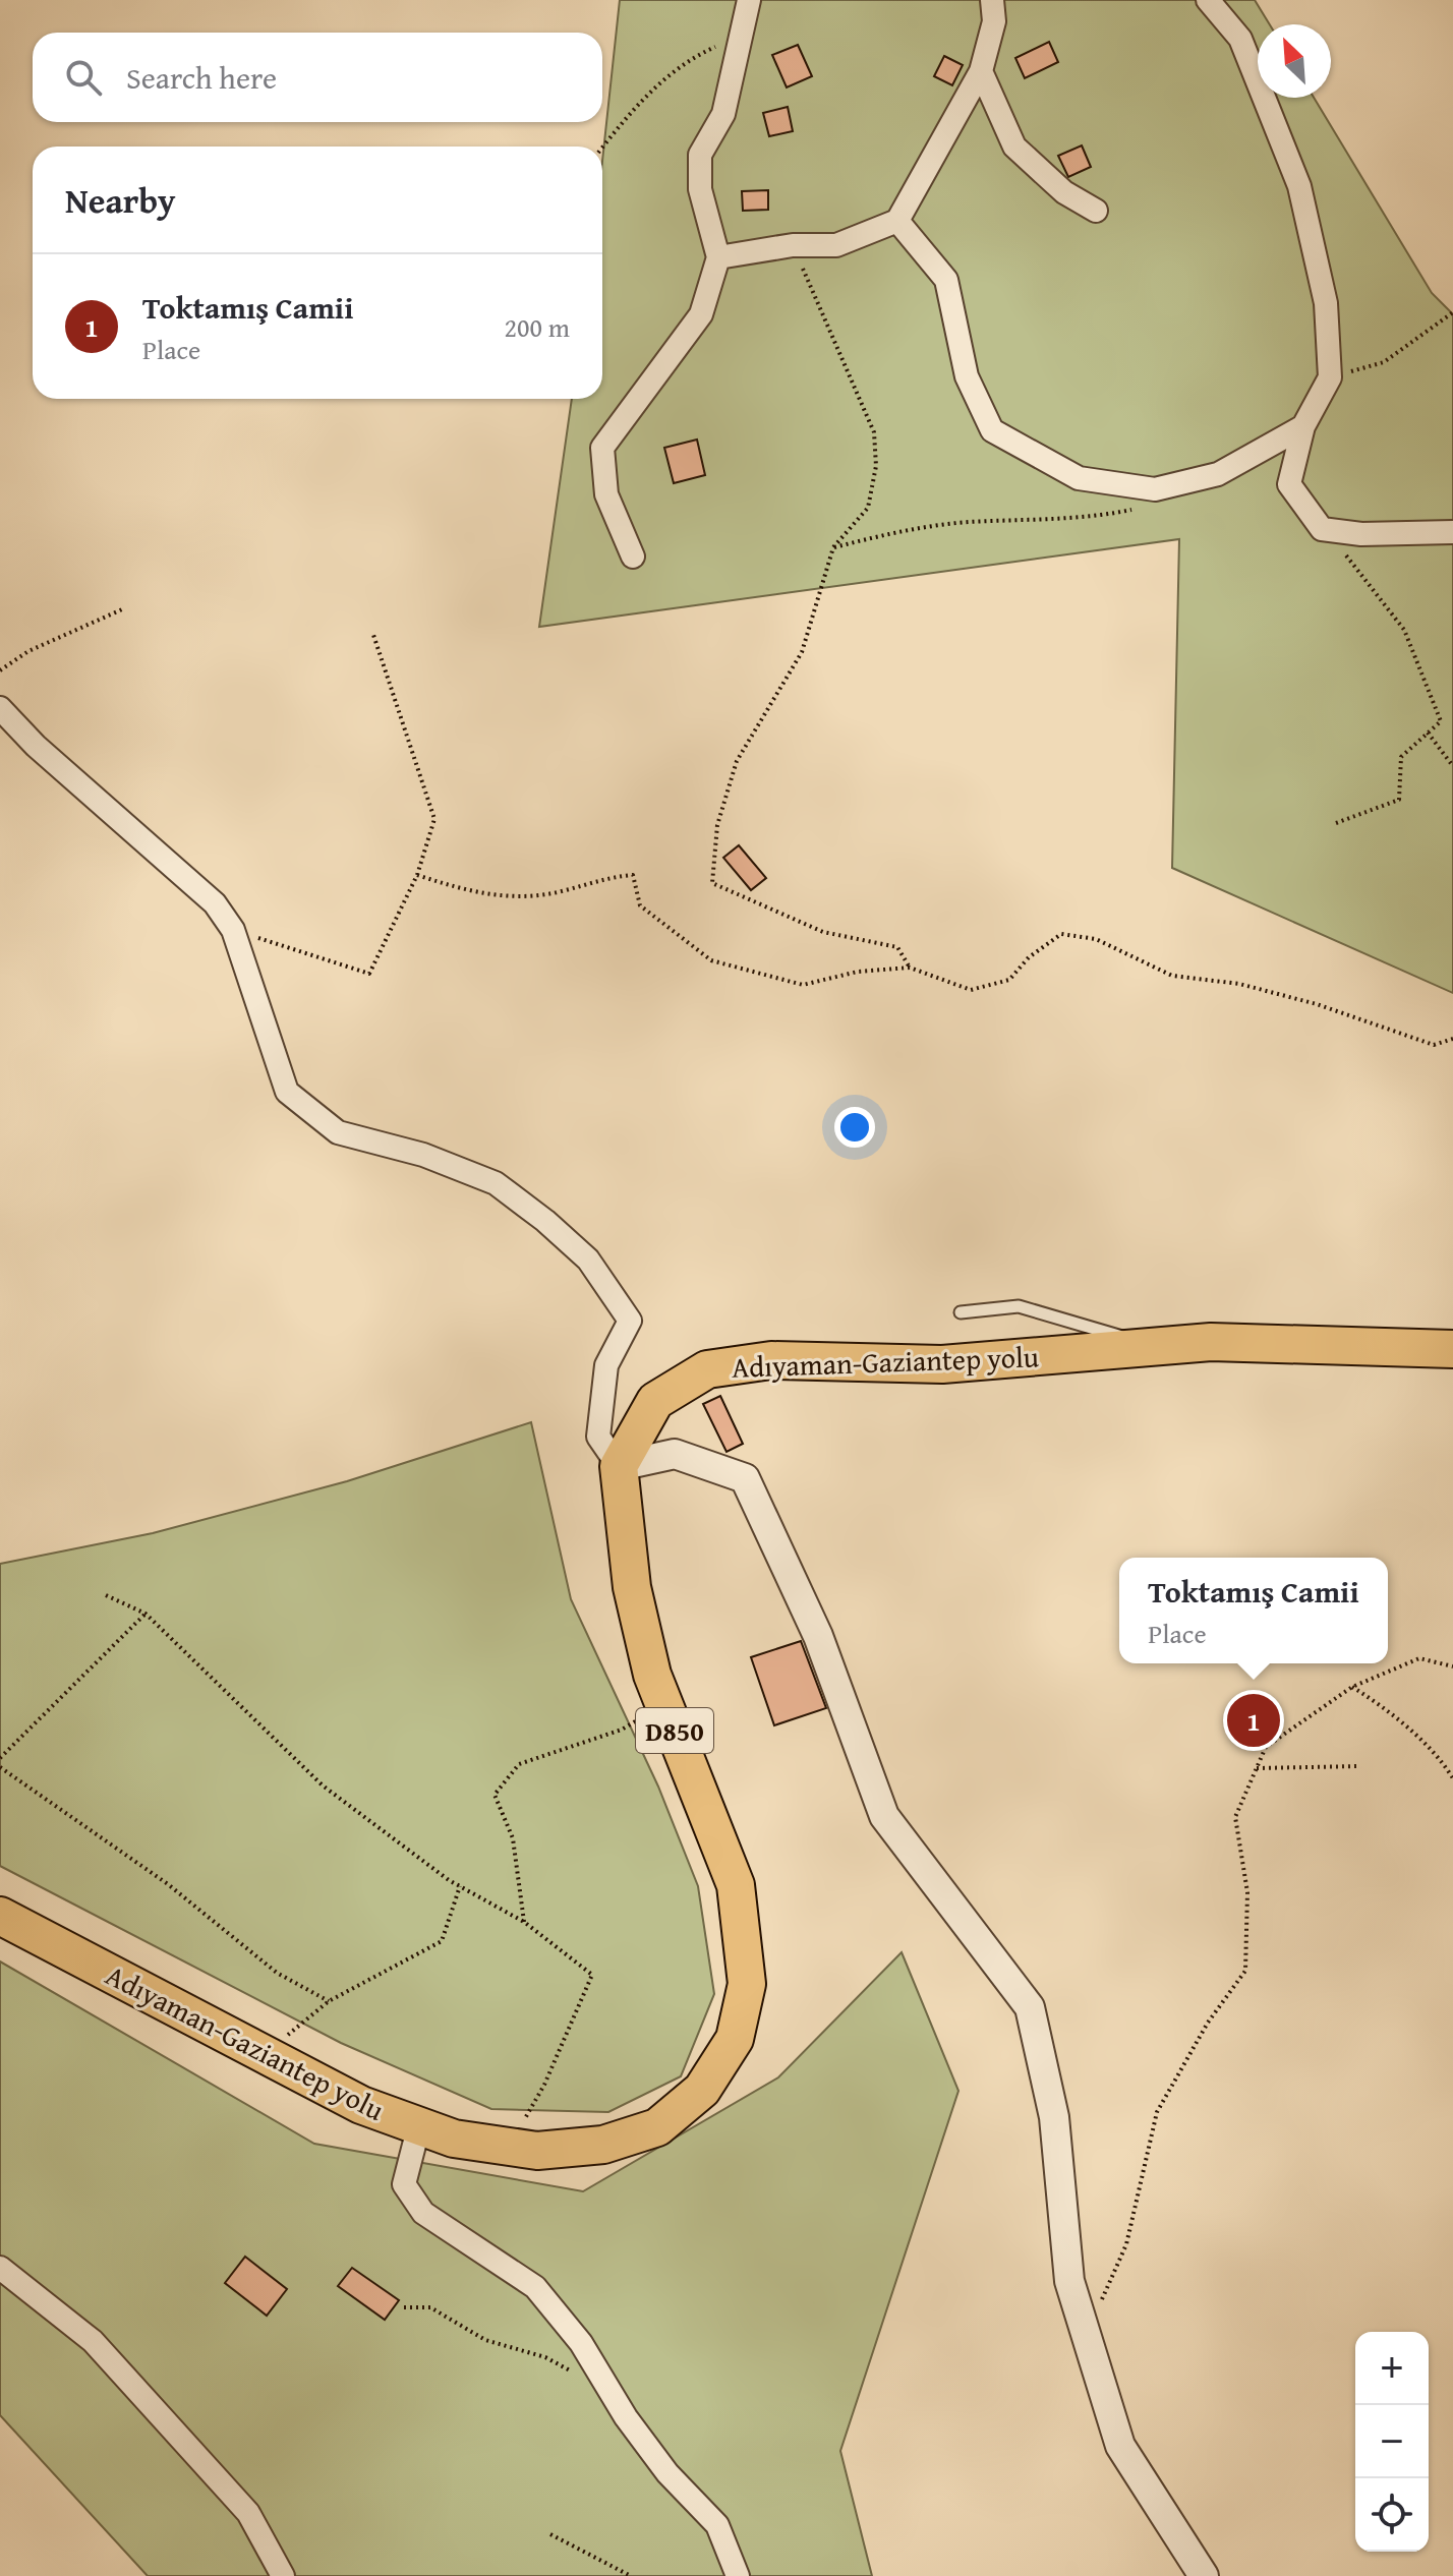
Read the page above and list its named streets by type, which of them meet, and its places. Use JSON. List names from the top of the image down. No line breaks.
{"streets":{"main road":["Adıyaman-Gaziantep yolu","D850"]},"north":"top left","page":{"search":"Search here","heading":"Nearby","list":[{"mark":"1","name":"Toktamış Camii","note":"Place","value":"200 m"}],"popup":["Toktamış Camii","Place"],"pins":"1","map_buttons":["+","−"]}}
